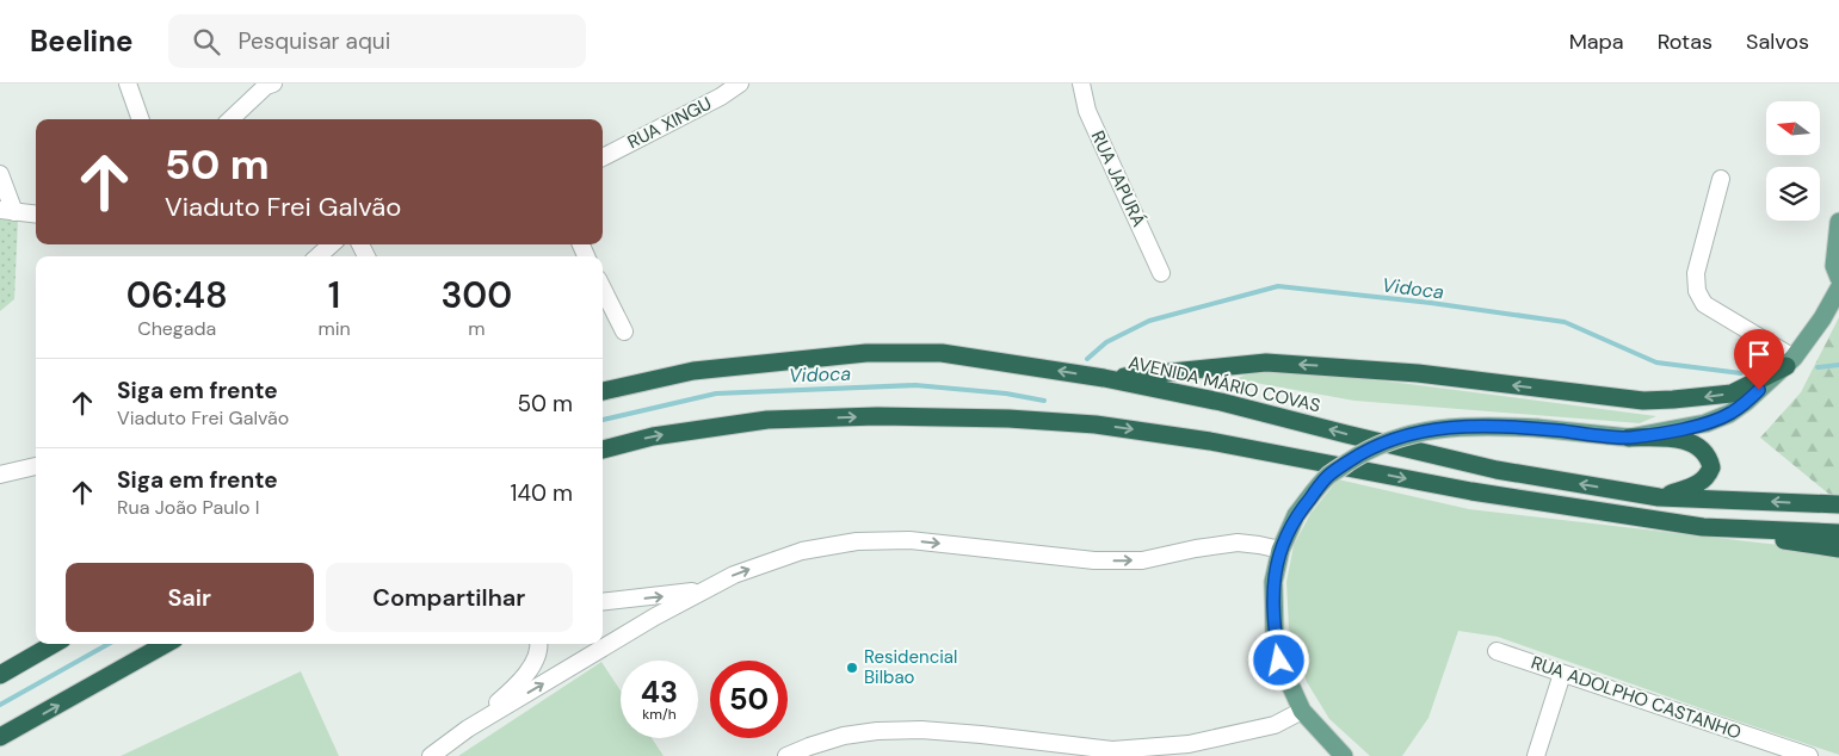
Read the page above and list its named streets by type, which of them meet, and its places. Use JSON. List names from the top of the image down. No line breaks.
{"streets":{"highway":["AVENIDA MÁRIO COVAS"],"street":["RUA XINGU","RUA JAPURÁ","RUA ADOLPHO CASTANHO"]},"water":["Vidoca"],"places":["Residencial Bilbao"],"north":"left","page":{"header":"Beeline","search":"Pesquisar aqui","nav":["Mapa","Rotas","Salvos"],"turn":["50 m","Viaduto Frei Galvão"],"eta":["06:48","Chegada","1","min","300","m"],"list":[{"name":"Siga em frente","note":"Viaduto Frei Galvão","value":"50 m"},{"name":"Siga em frente","note":"Rua João Paulo I","value":"140 m"}],"buttons":["Sair","Compartilhar"],"speed":"43 km/h","limit":"50"}}
